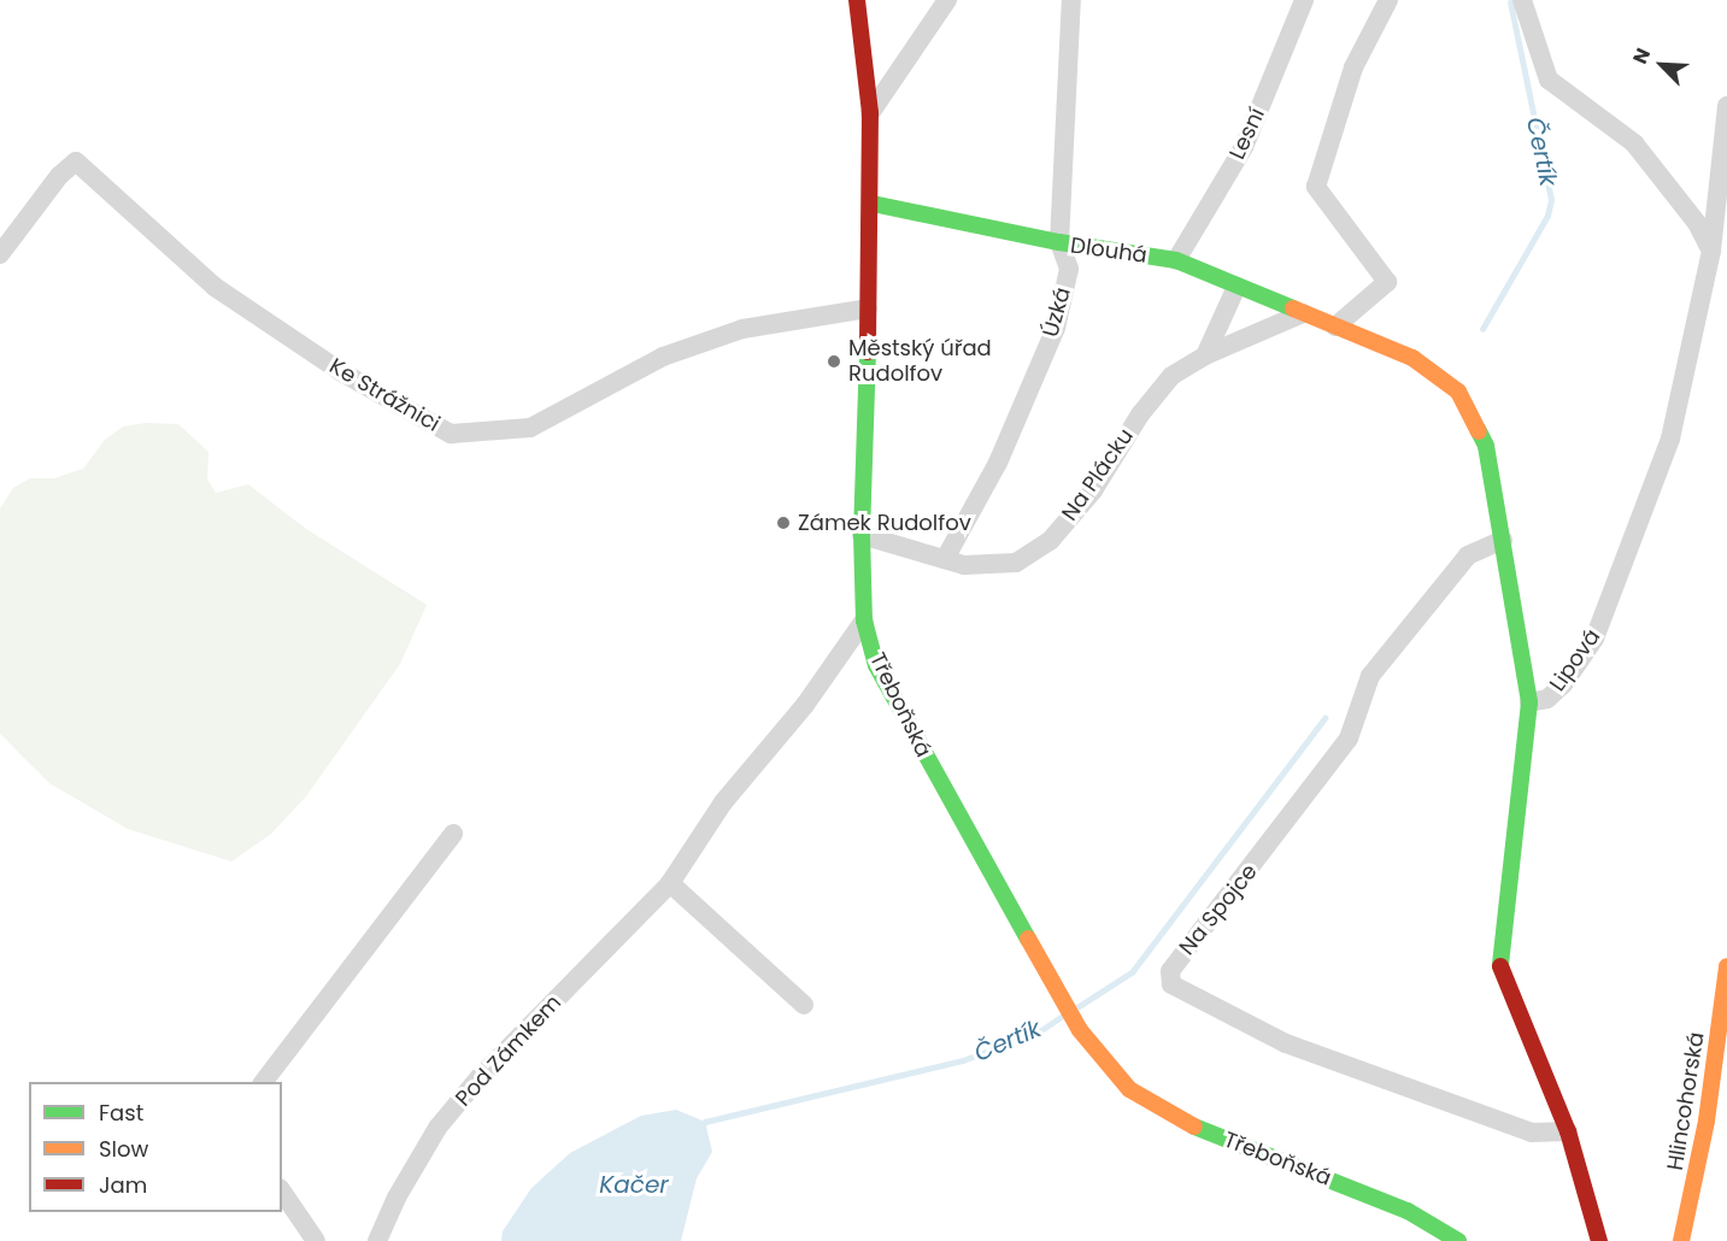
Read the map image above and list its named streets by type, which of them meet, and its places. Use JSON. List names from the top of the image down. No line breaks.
{"streets":{"street":["Lesní","Dlouhá","Úzká","Ke Strážnici","Na Plácku","Lipová","Třeboňská","Na Spojce","Pod Zámkem","Hlincohorská"]},"crossings":[["Lesní","Dlouhá"],["Dlouhá","Úzká"],["Dlouhá","Na Plácku"],["Dlouhá","Lipová"],["Dlouhá","Třeboňská"],["Dlouhá","Na Spojce"],["Úzká","Na Plácku"],["Ke Strážnici","Třeboňská"],["Na Plácku","Třeboňská"],["Lipová","Na Spojce"],["Třeboňská","Pod Zámkem"]],"water":["Čertík","Kačer"],"places":["Městský úřad Rudolfov","Zámek Rudolfov"],"legend":["Fast","Slow","Jam"],"north":"top left"}
